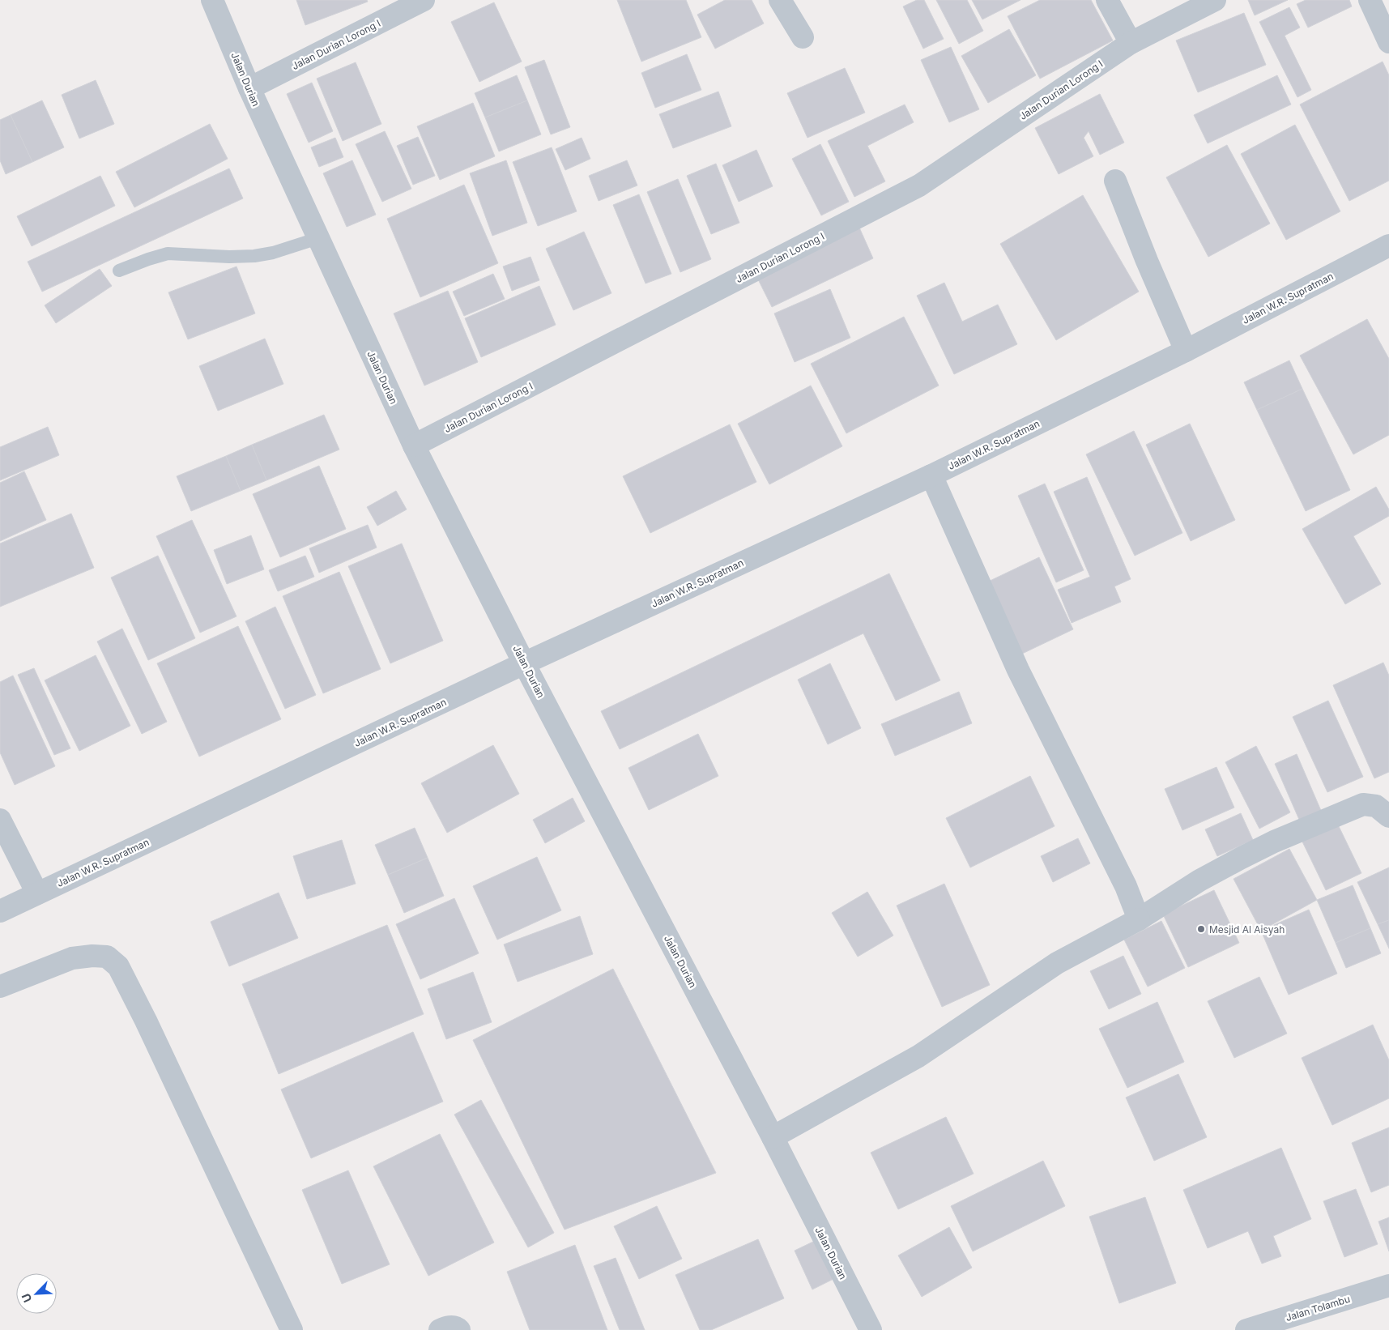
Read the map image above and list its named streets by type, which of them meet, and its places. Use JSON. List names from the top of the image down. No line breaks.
{"streets":{"street":["Jalan Durian Lorong I","Jalan Durian","Jalan W.R. Supratman","Jalan Tolambu"]},"crossings":[["Jalan Durian Lorong I","Jalan Durian"],["Jalan Durian","Jalan W.R. Supratman"]],"places":["Mesjid Al Aisyah"],"north":"bottom left"}
